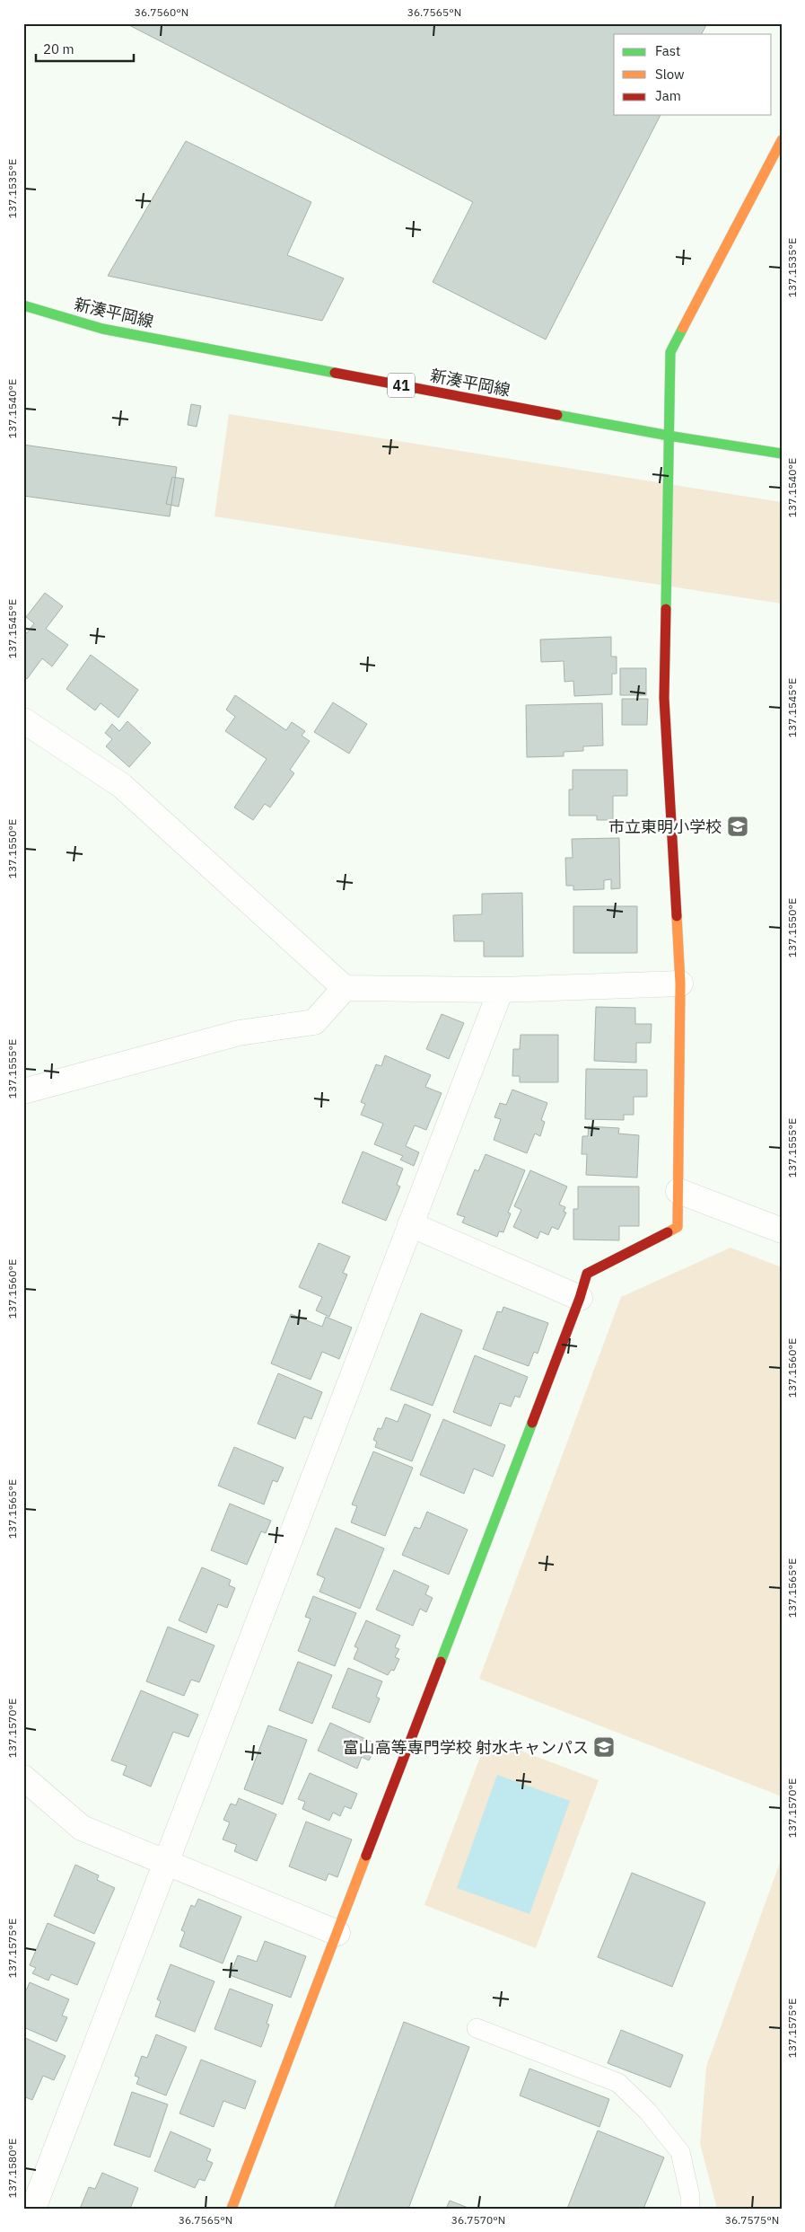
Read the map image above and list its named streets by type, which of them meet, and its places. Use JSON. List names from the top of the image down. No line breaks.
{"streets":{"street":["新湊平岡線","41"]},"places":{"school or university":["市立東明小学校","富山高等専門学校 射水キャンパス"]},"legend":["Fast","Slow","Jam"],"scale_bar":"20 m","coordinates":["36.7560°N","36.7565°N","137.1535°E","137.1540°E","137.1545°E","137.1550°E","137.1555°E","137.1560°E","137.1565°E","137.1570°E","137.1575°E","137.1580°E","36.7570°N","36.7575°N"]}
